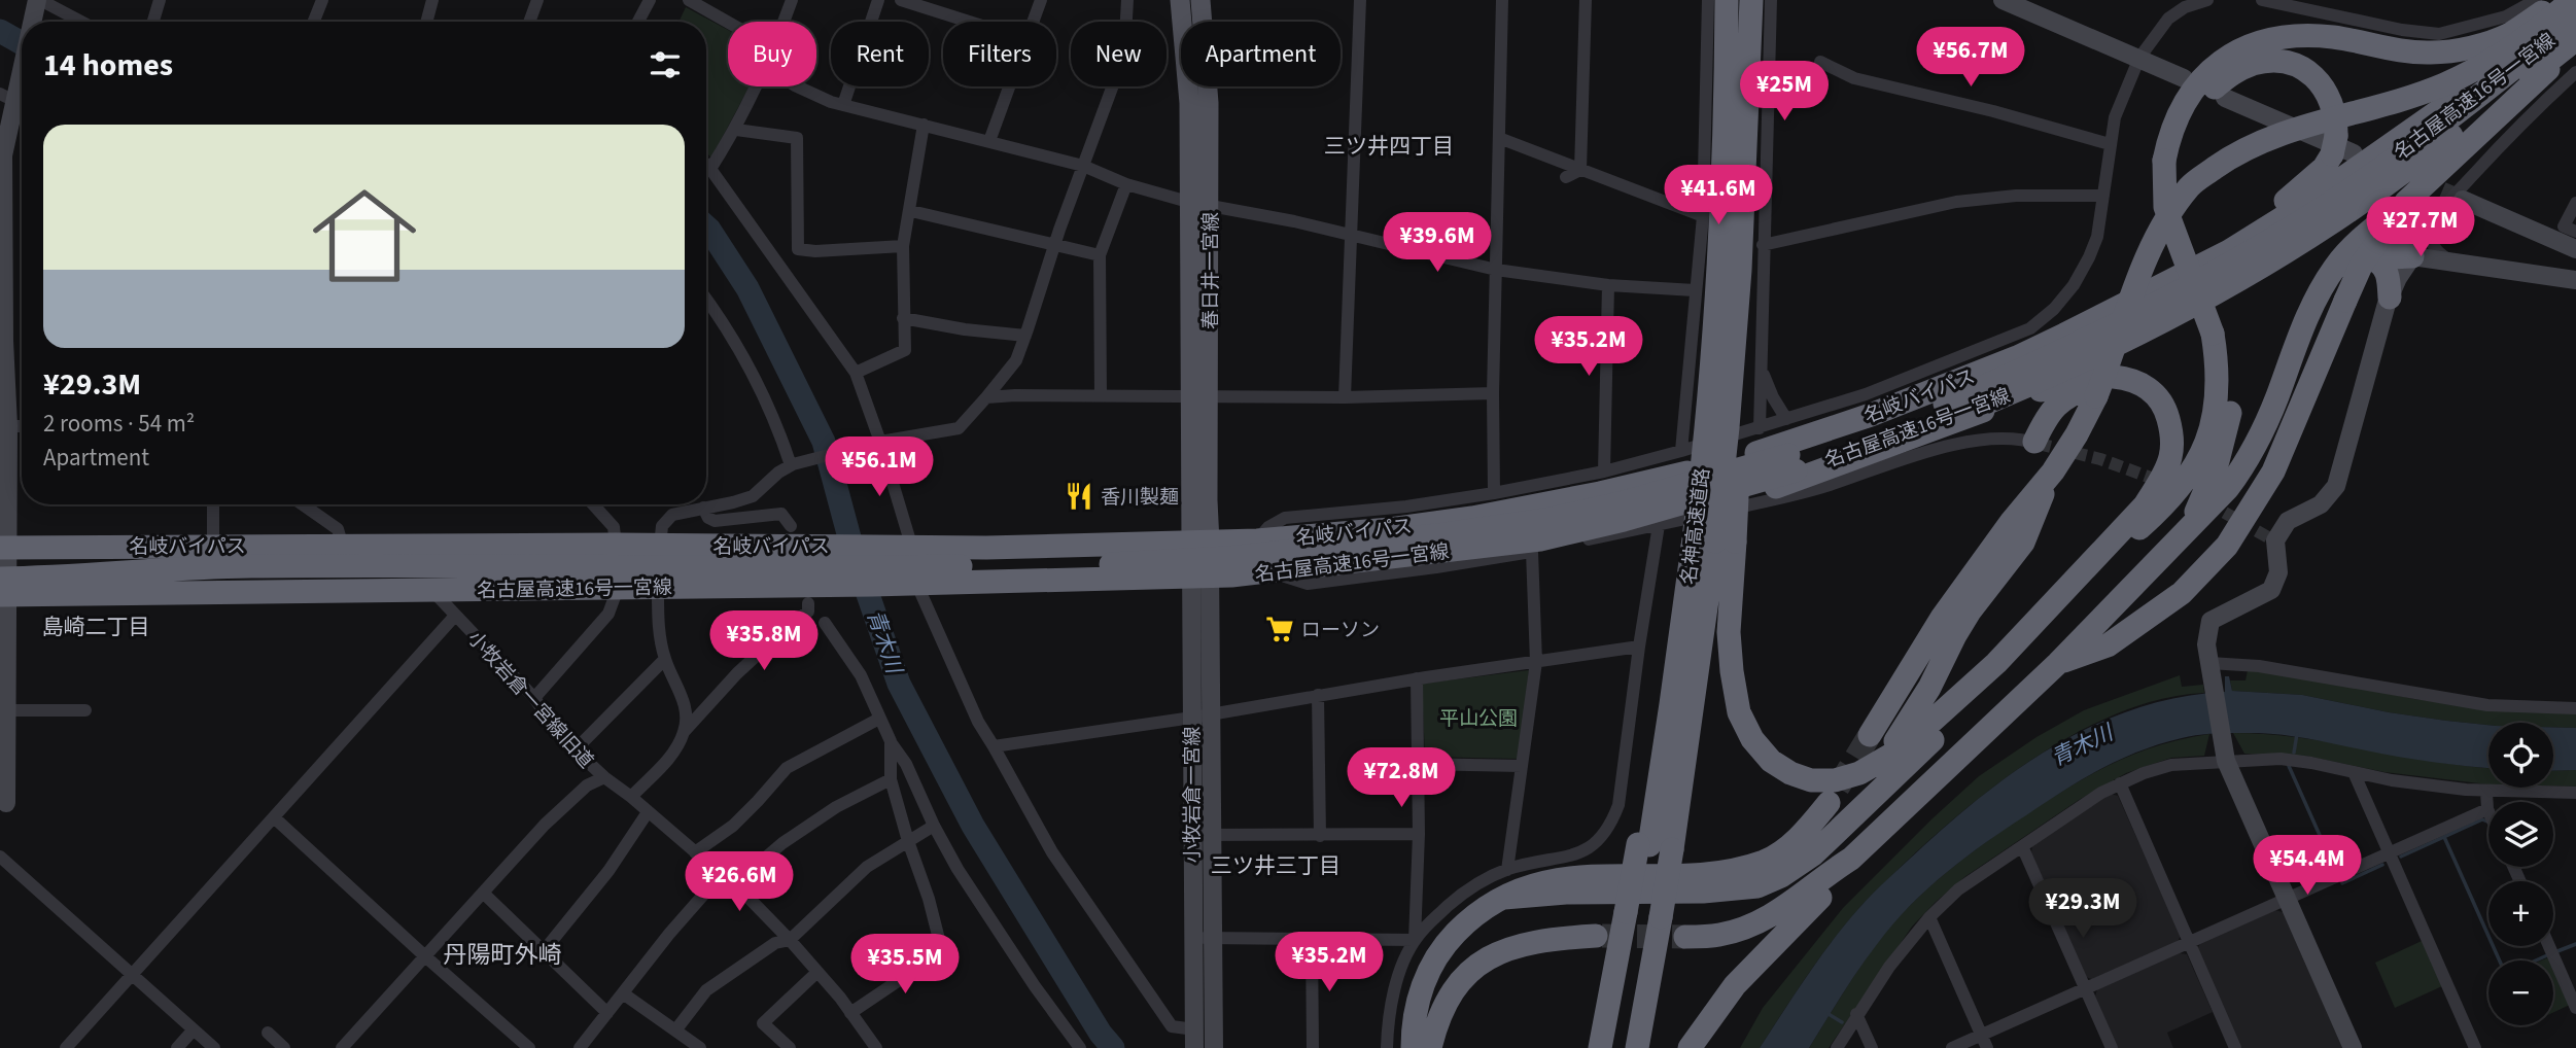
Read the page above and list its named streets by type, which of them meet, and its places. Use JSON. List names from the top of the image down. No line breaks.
{"streets":{"highway":["名古屋高速16号一宮線","名岐バイパス","名神高速道路"],"main road":["春日井一宮線"],"street":["小牧岩倉一宮線旧道","小牧岩倉一宮線"]},"crossings":[["名古屋高速16号一宮線","名岐バイパス"],["春日井一宮線","名岐バイパス"],["春日井一宮線","小牧岩倉一宮線"],["名岐バイパス","小牧岩倉一宮線旧道"],["名岐バイパス","小牧岩倉一宮線"]],"districts":["三ツ井四丁目","島崎二丁目","三ツ井三丁目","丹陽町外崎"],"water":["青木川"],"parks":["平山公園"],"places":{"restaurant":["香川製麺"],"supermarket":["ローソン"]},"page":{"chip":["Buy","Rent","Filters","New","Apartment"],"heading":"14 homes","price":["¥56.7M","¥25M","¥41.6M","¥27.7M","¥39.6M","¥35.2M","¥56.1M","¥35.8M","¥72.8M","¥54.4M","¥26.6M","¥29.3M","¥35.2M","¥35.5M"],"list":[{"name":"¥29.3M","note":"2 rooms · 54 m² · Apartment"}],"map_buttons":["+","−"]}}
